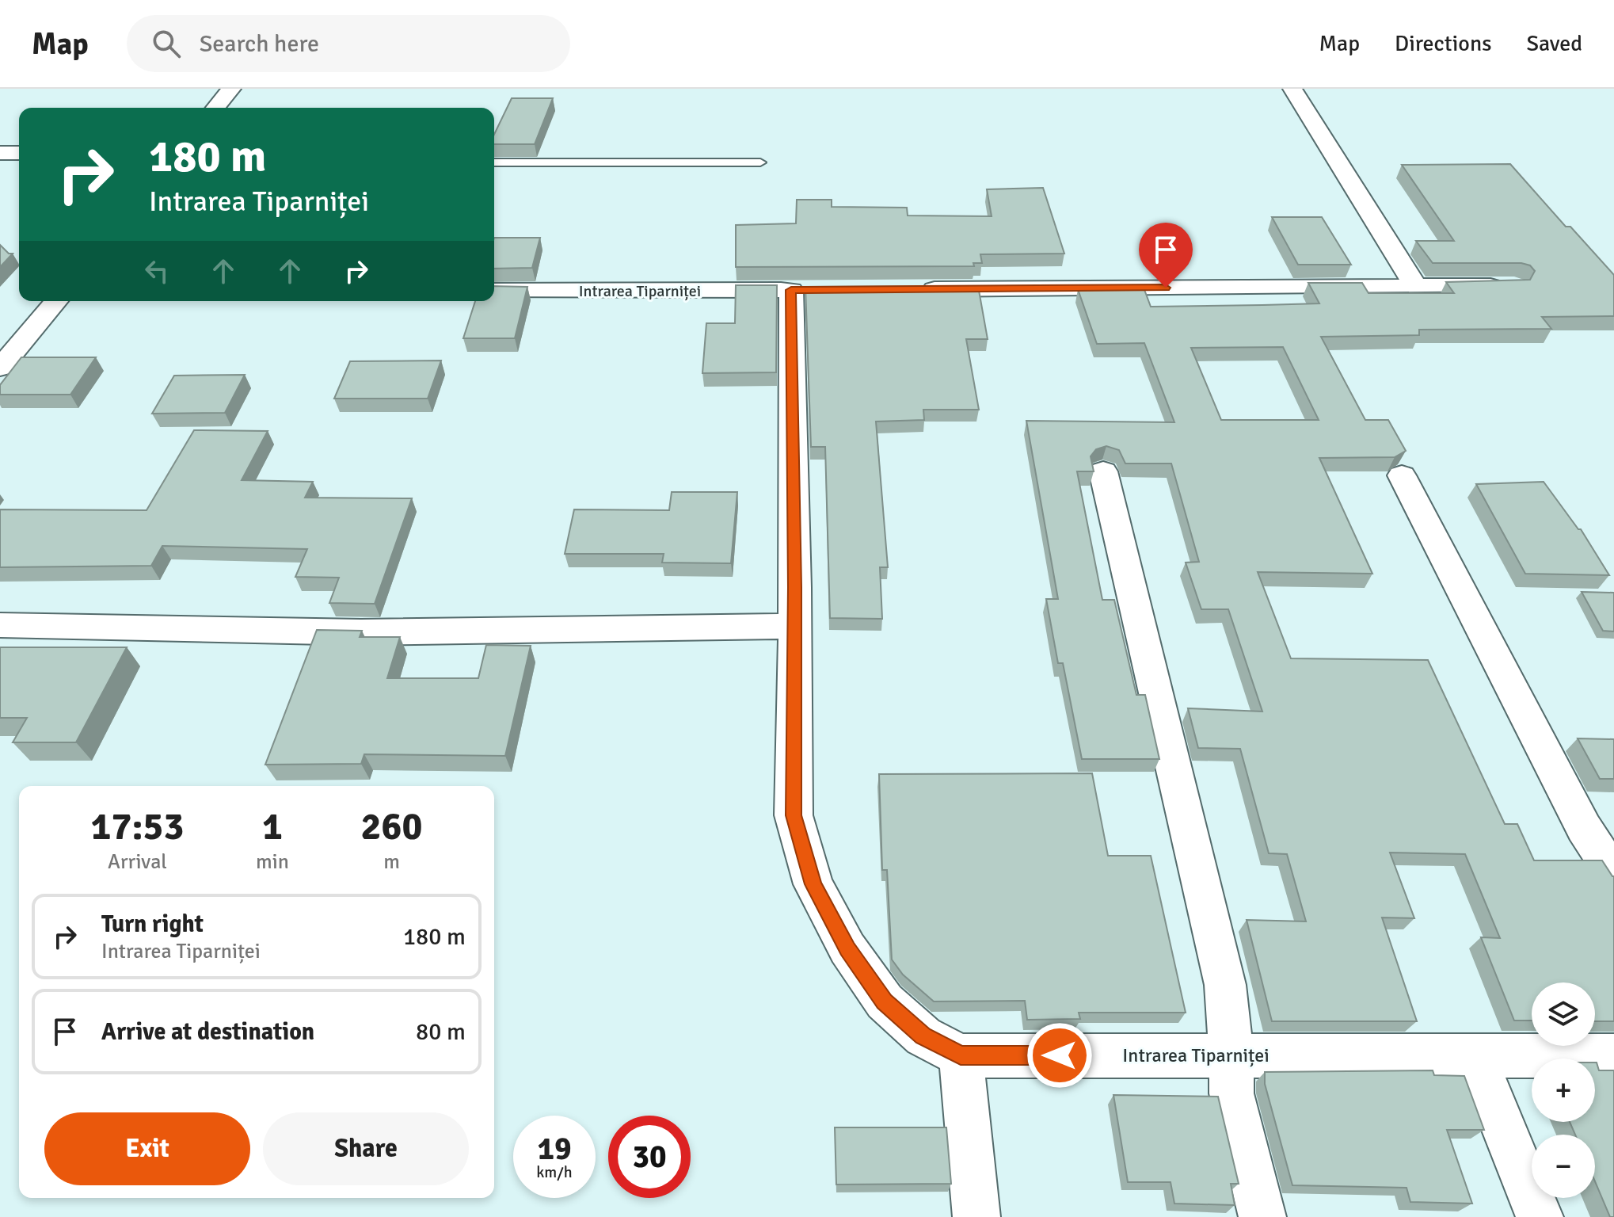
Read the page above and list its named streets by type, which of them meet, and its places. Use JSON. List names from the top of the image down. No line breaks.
{"streets":{"street":["Intrarea Tiparniței"]},"page":{"header":"Map","search":"Search here","nav":["Map","Directions","Saved"],"turn":["180 m","Intrarea Tiparniței"],"eta":["17:53","Arrival","1","min","260","m"],"list":[{"name":"Turn right","note":"Intrarea Tiparniței","value":"180 m"},{"name":"Arrive at destination","value":"80 m"}],"map_buttons":["+","−"],"buttons":["Exit","Share"],"speed":"19 km/h","limit":"30"}}
